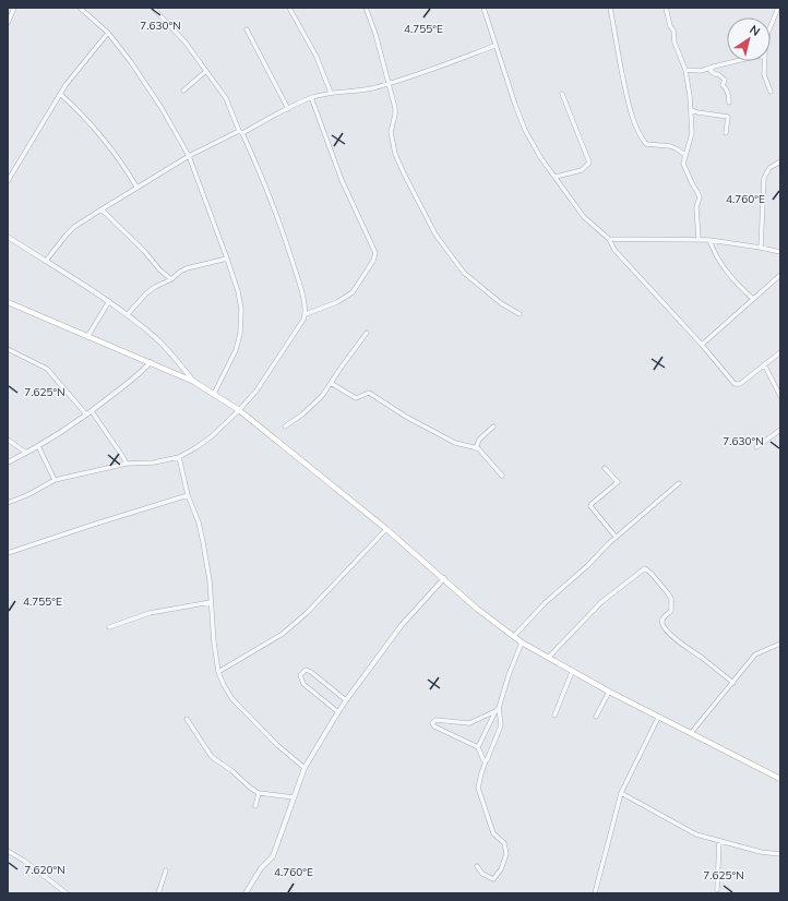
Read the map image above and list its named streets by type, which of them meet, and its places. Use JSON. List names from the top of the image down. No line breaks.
{"north":"top right","coordinates":["7.630°N","4.755°E","4.760°E","7.625°N","7.620°N"]}
